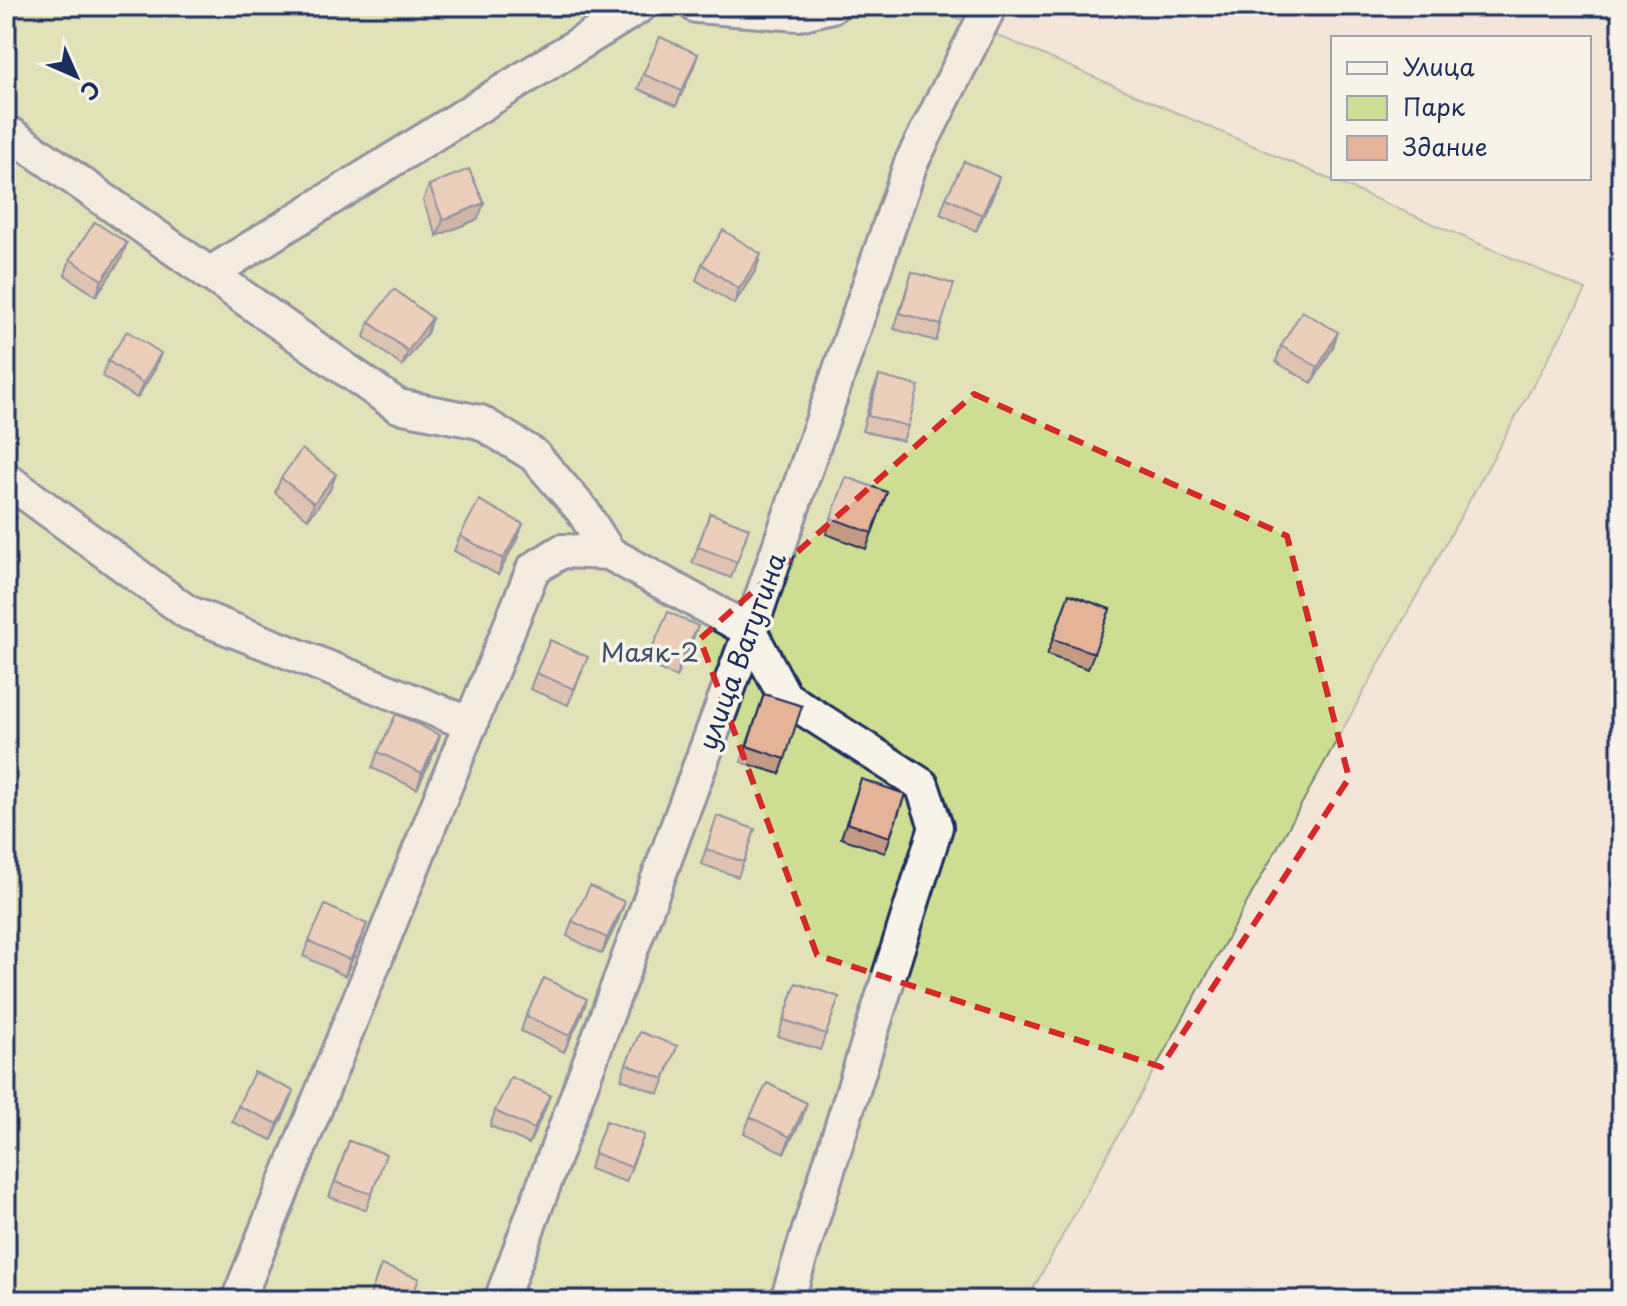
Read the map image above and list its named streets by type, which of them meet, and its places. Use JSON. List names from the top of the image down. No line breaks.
{"streets":{"street":["улица Ватутина"]},"parks":["Маяк-2"],"legend":["Улица","Парк","Здание"],"north":"bottom right"}
